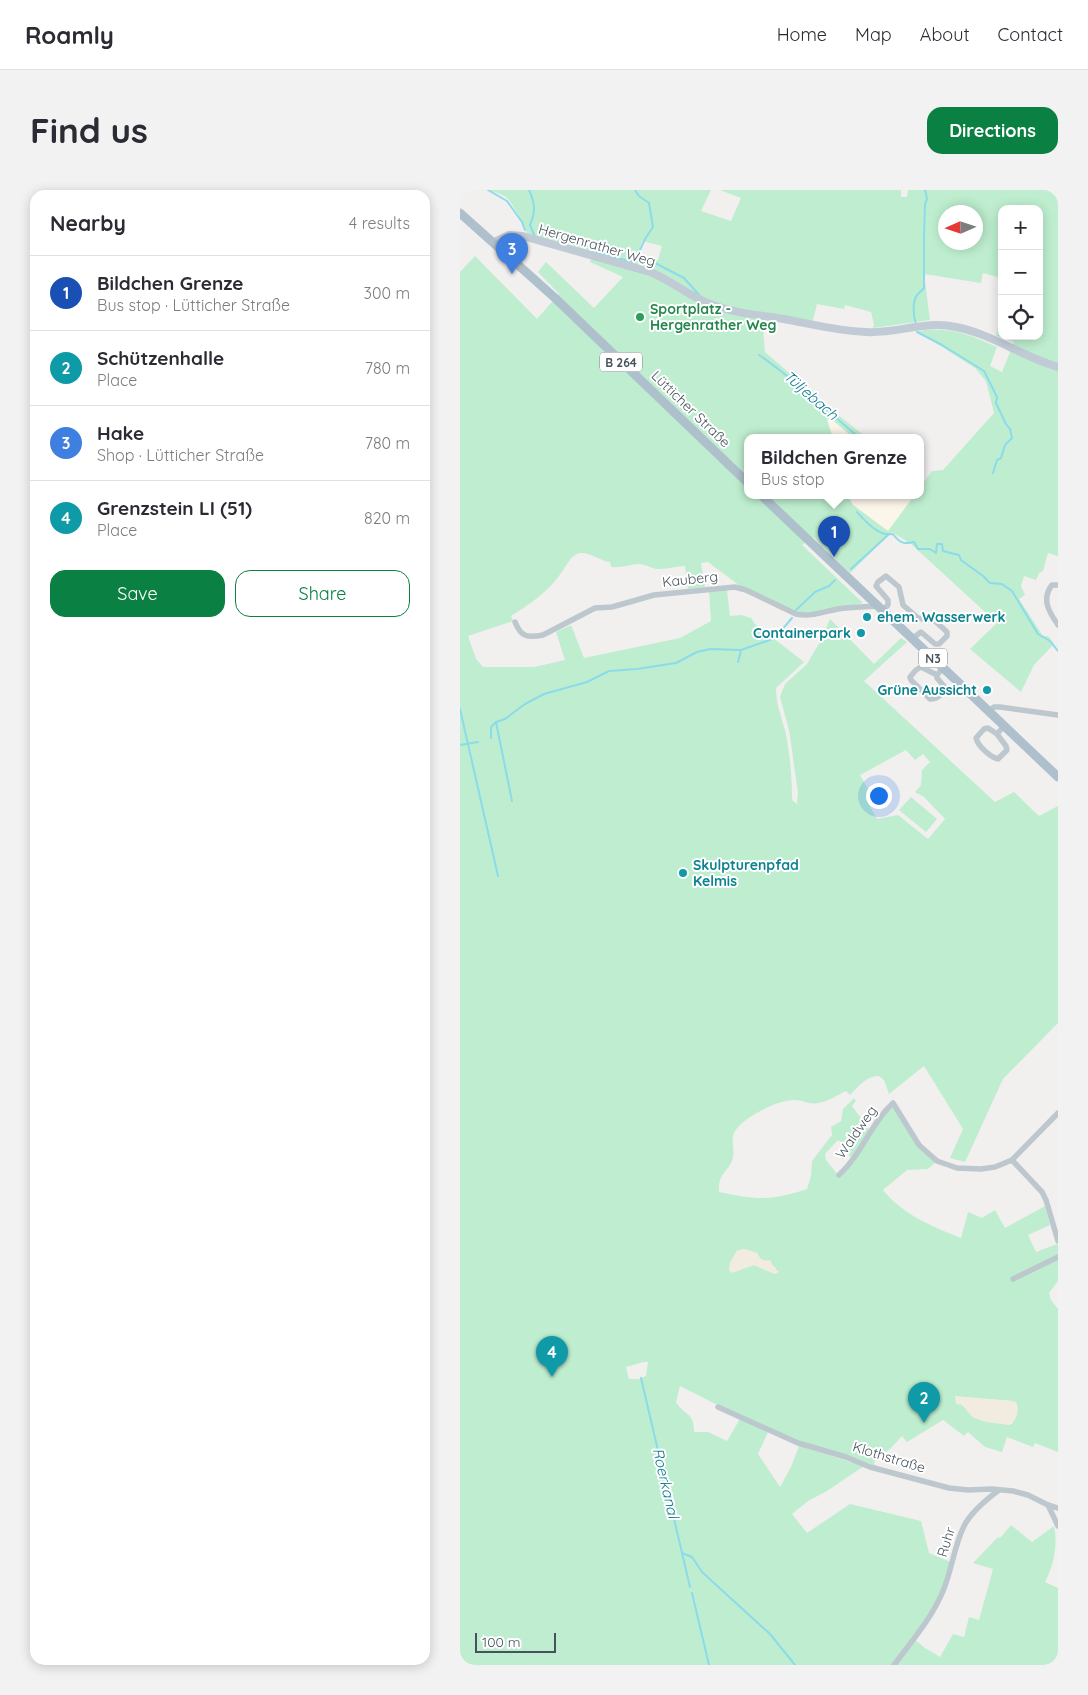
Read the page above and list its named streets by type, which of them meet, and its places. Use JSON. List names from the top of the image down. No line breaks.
{"streets":{"main road":["B 264","Lütticher Straße","N3"],"street":["Hergenrather Weg","Kauberg","Waldweg","Klothstraße","Ruhr"]},"crossings":[["Hergenrather Weg","Lütticher Straße"],["Kauberg","N3"],["Klothstraße","Ruhr"]],"water":["Tüljebach","Roerkanal"],"places":["Sportplatz - Hergenrather Weg","ehem. Wasserwerk","Containerpark","Grüne Aussicht","Skulpturenpfad Kelmis"],"scale_bar":"100 m","north":"left","page":{"header":"Roamly","nav":["Home","Map","About","Contact"],"buttons":["Directions",["Save","Share"]],"title":"Find us","heading":["Nearby","4 results"],"map_buttons":["+","−"],"pins":["3","1","4","2"],"list":[{"mark":"1","name":"Bildchen Grenze","note":"Bus stop · Lütticher Straße","value":"300 m"},{"mark":"2","name":"Schützenhalle","note":"Place","value":"780 m"},{"mark":"3","name":"Hake","note":"Shop · Lütticher Straße","value":"780 m"},{"mark":"4","name":"Grenzstein LI (51)","note":"Place","value":"820 m"}],"popup":["Bildchen Grenze","Bus stop"],"scale":"100 m"}}
